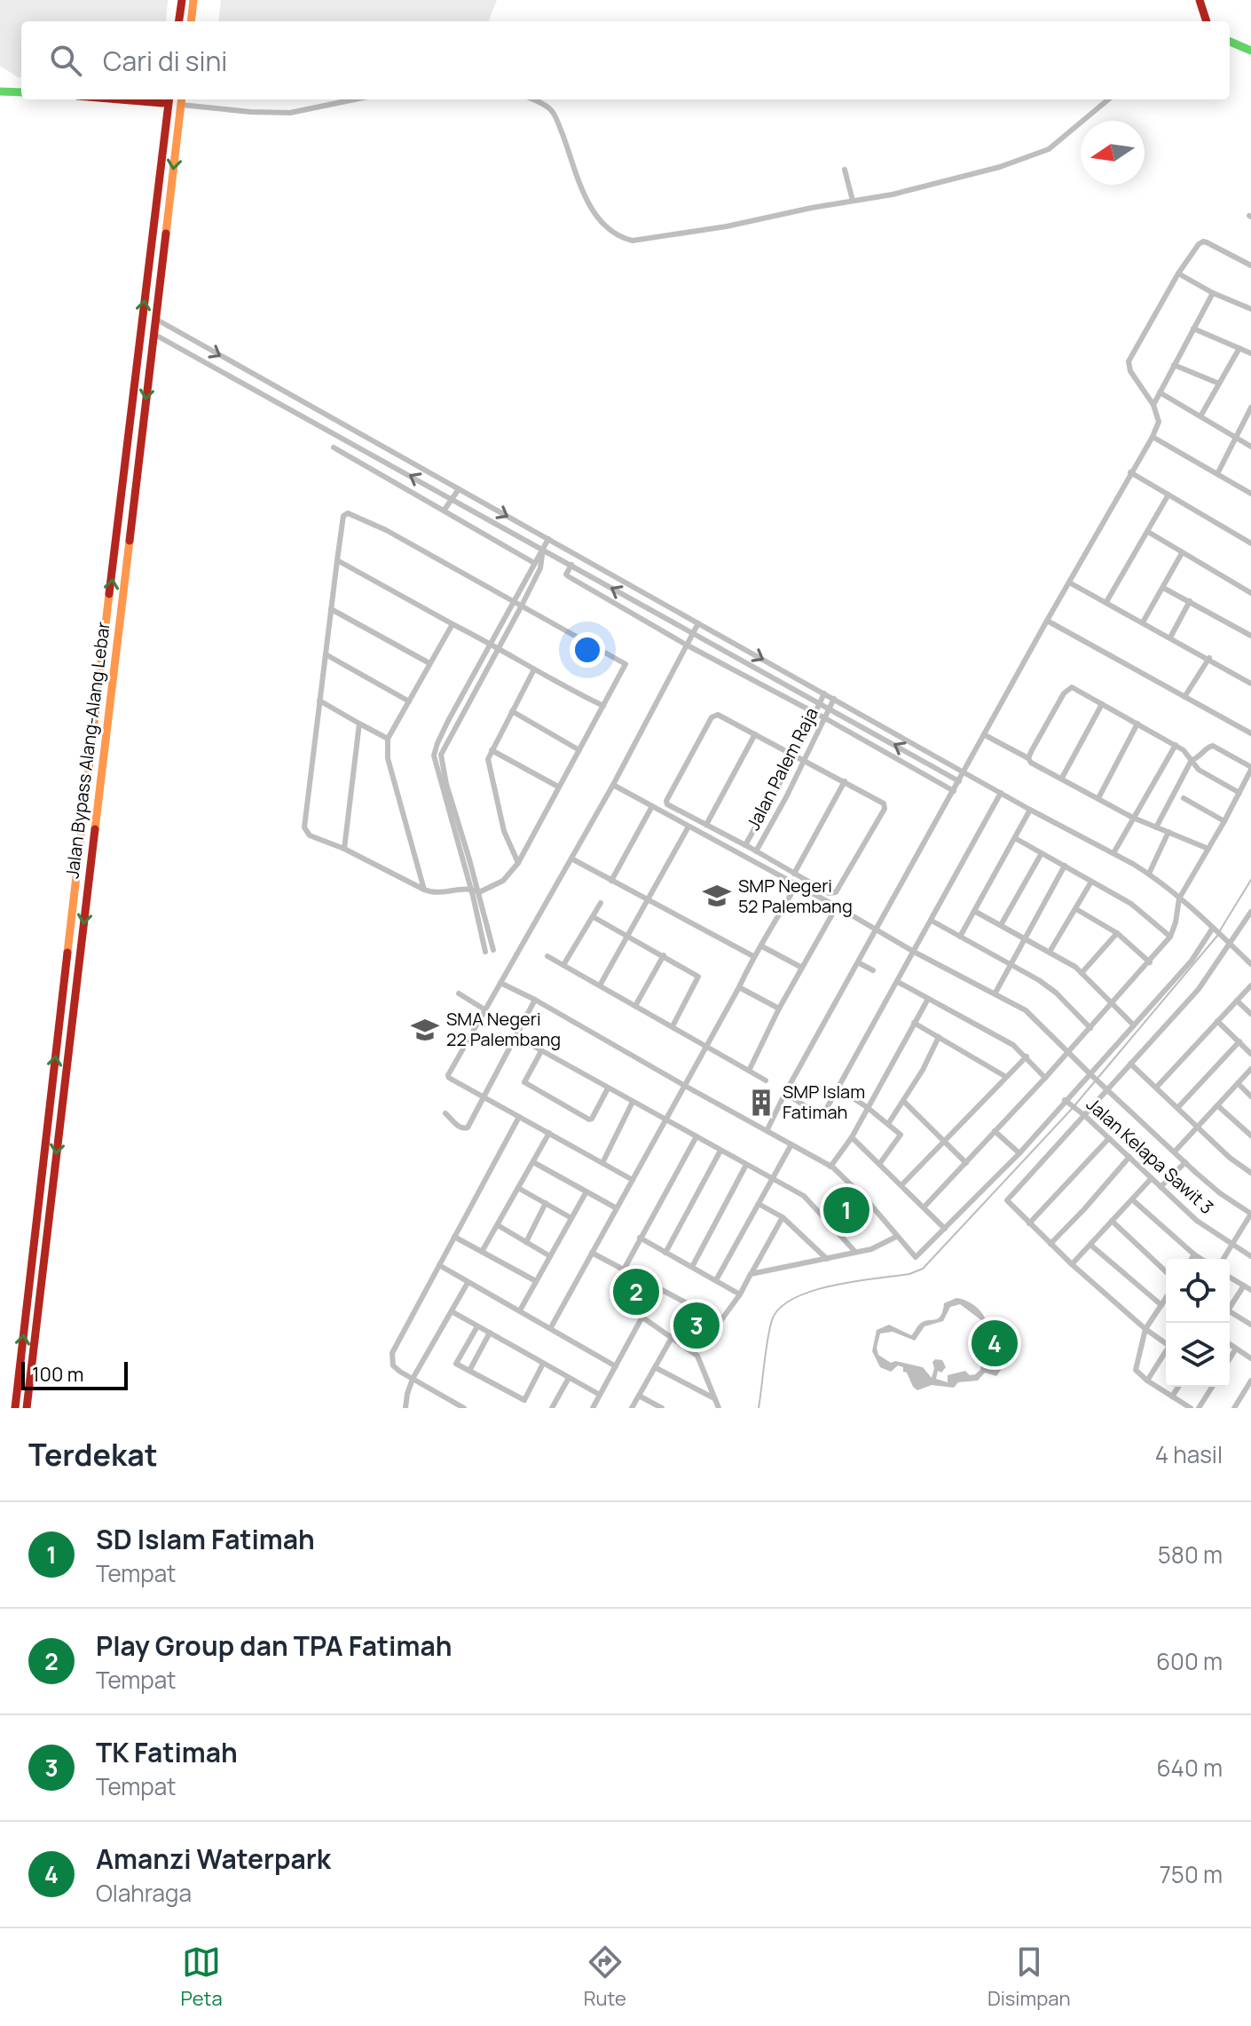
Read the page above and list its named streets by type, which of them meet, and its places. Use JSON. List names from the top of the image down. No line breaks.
{"streets":{"main road":["Jalan Bypass Alang-Alang Lebar"],"street":["Jalan Palem Raja","Jalan Kelapa Sawit 3"]},"places":{"school or university":["SMP Negeri 52 Palembang","SMA Negeri 22 Palembang"],"building":["SMP Islam Fatimah"]},"scale_bar":"100 m","north":"left","page":{"search":"Cari di sini","pins":["1","2","3","4"],"scale":"100 m","heading":["Terdekat","4 hasil"],"list":[{"mark":"1","name":"SD Islam Fatimah","note":"Tempat","value":"580 m"},{"mark":"2","name":"Play Group dan TPA Fatimah","note":"Tempat","value":"600 m"},{"mark":"3","name":"TK Fatimah","note":"Tempat","value":"640 m"},{"mark":"4","name":"Amanzi Waterpark","note":"Olahraga","value":"750 m"}],"nav":["Peta","Rute","Disimpan"]}}
